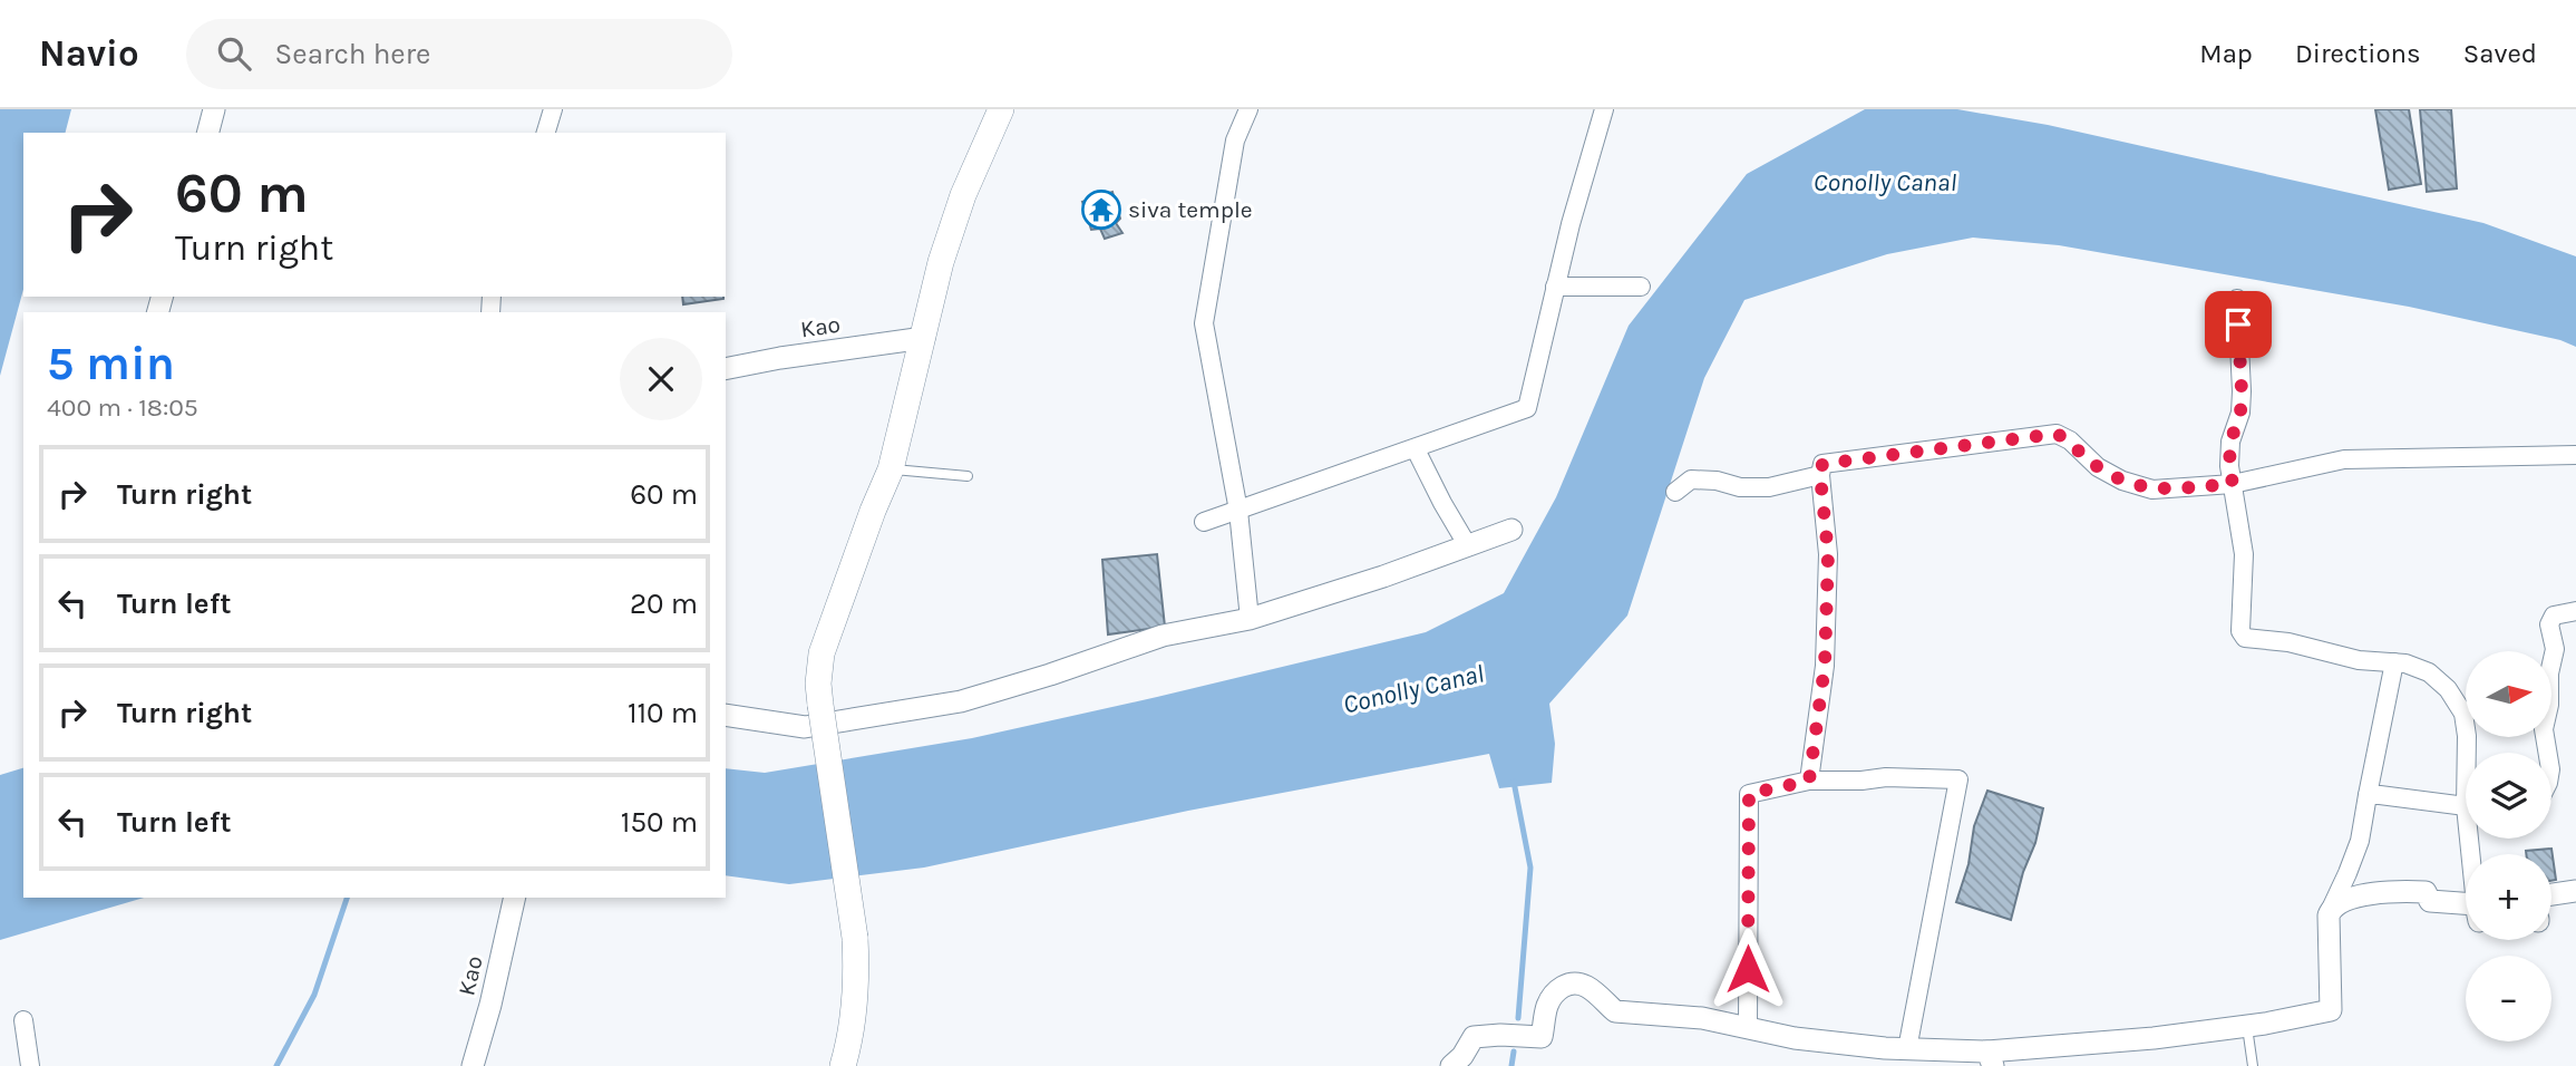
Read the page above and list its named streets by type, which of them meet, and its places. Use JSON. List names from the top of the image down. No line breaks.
{"streets":{"street":["Kao"]},"water":["Conolly Canal"],"places":{"temple":["siva temple"]},"north":"right","page":{"header":"Navio","search":"Search here","nav":["Map","Directions","Saved"],"turn":["60 m","Turn right"],"heading":["5 min","400 m · 18:05"],"list":[{"name":"Turn right","value":"60 m"},{"name":"Turn left","value":"20 m"},{"name":"Turn right","value":"110 m"},{"name":"Turn left","value":"150 m"}],"map_buttons":["+","−"]}}
